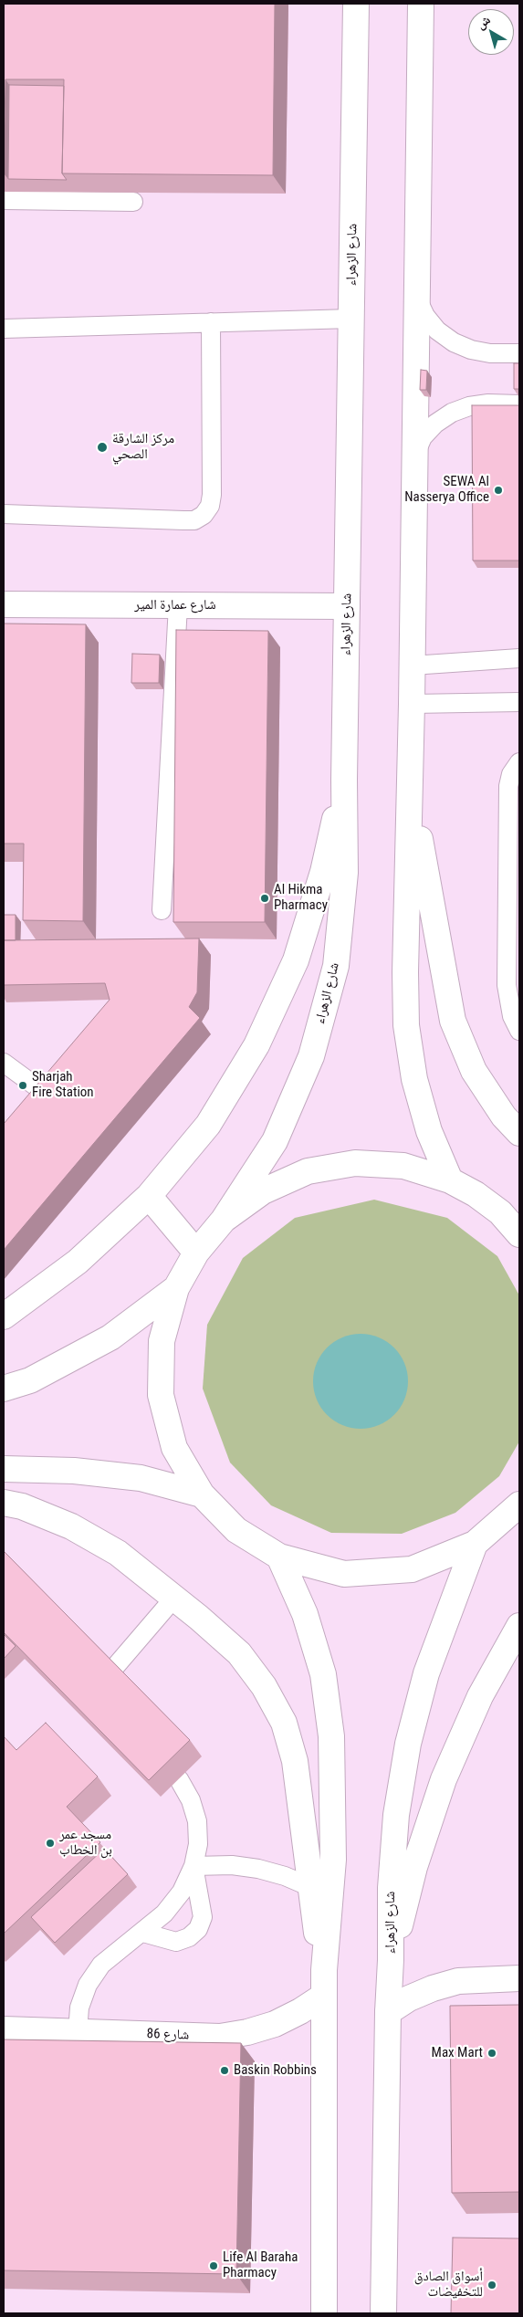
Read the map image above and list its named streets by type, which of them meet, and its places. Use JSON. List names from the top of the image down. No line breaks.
{"streets":{"main road":["شارع الزهراء","شارع عمارة المير","شارع 86"]},"crossings":[["شارع الزهراء","شارع عمارة المير"]],"places":["مركز الشارقة الصحي","SEWA Al Nasserya Office","Al Hikma Pharmacy","Sharjah Fire Station","مسجد عمر بن الخطاب","Max Mart","Baskin Robbins","Life Al Baraha Pharmacy","أسواق الصادق للتخفيضات"],"north":"top left"}
